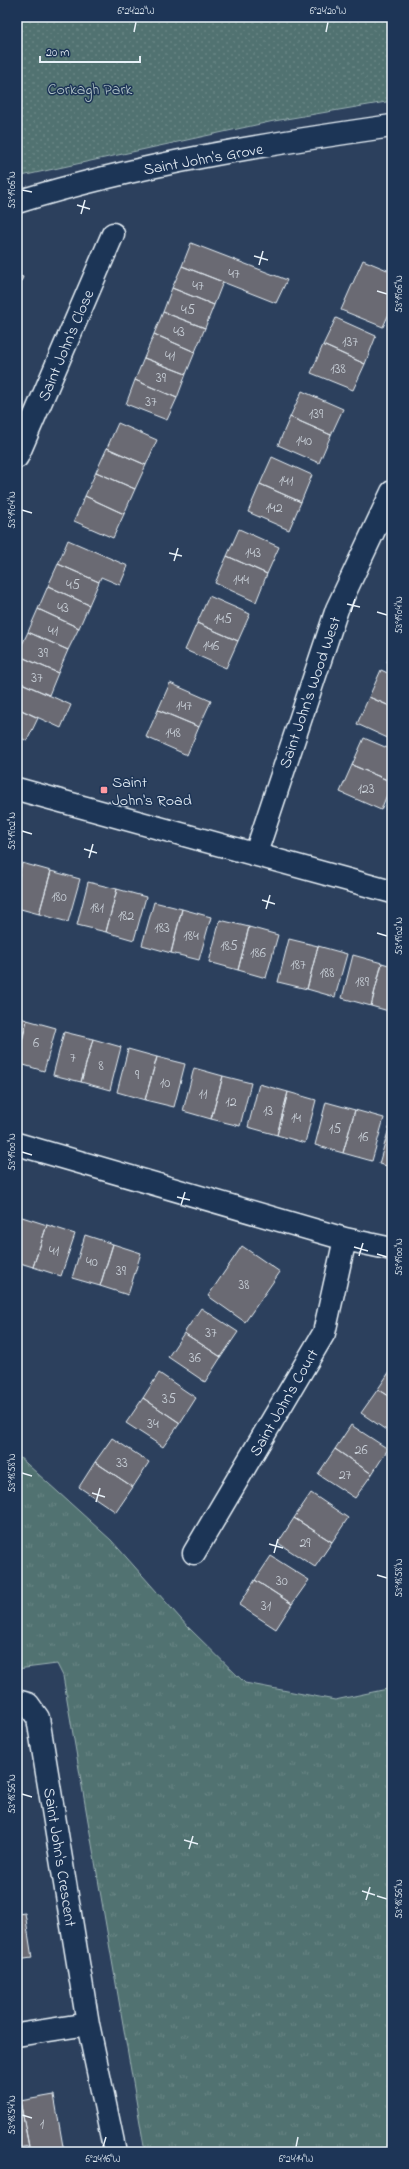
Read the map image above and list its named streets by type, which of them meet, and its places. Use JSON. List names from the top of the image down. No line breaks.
{"streets":{"street":["Saint John's Grove","Saint John's Close","Saint John's Wood West","Saint John's Court","Saint John's Crescent"]},"parks":["Corkagh Park"],"places":{"transit":["Saint John's Road"]},"house_numbers":["47","47","45","43","137","41","138","39","37","139","140","141","142","143","144","45","43","145","41","146","39","37","147","148","123","180","181","182","183","184","185","186","187","188","189","6","7","8","9","10","11","12","13","14","15","16","41","40","39","38","37","36","35","34","26","33","27","29","30","31","1"],"scale_bar":"20 m","coordinates":["6°24'22\"W","6°24'20\"W","53°19'06\"N","53°19'04\"N","53°19'02\"N","53°19'00\"N","53°18'58\"N","53°18'56\"N","53°18'54\"N","6°24'16\"W","6°24'14\"W"]}
